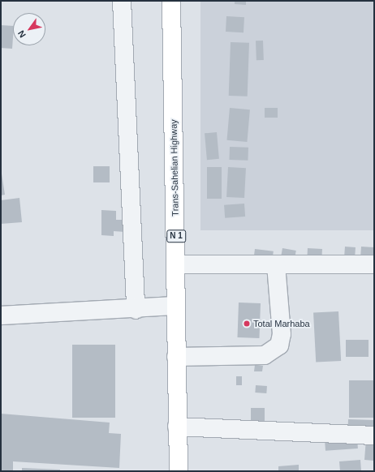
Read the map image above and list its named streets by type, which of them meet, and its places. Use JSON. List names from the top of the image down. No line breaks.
{"streets":{"highway":["Trans-Sahelian Highway","N 1"]},"places":["Total Marhaba"],"north":"bottom left"}
